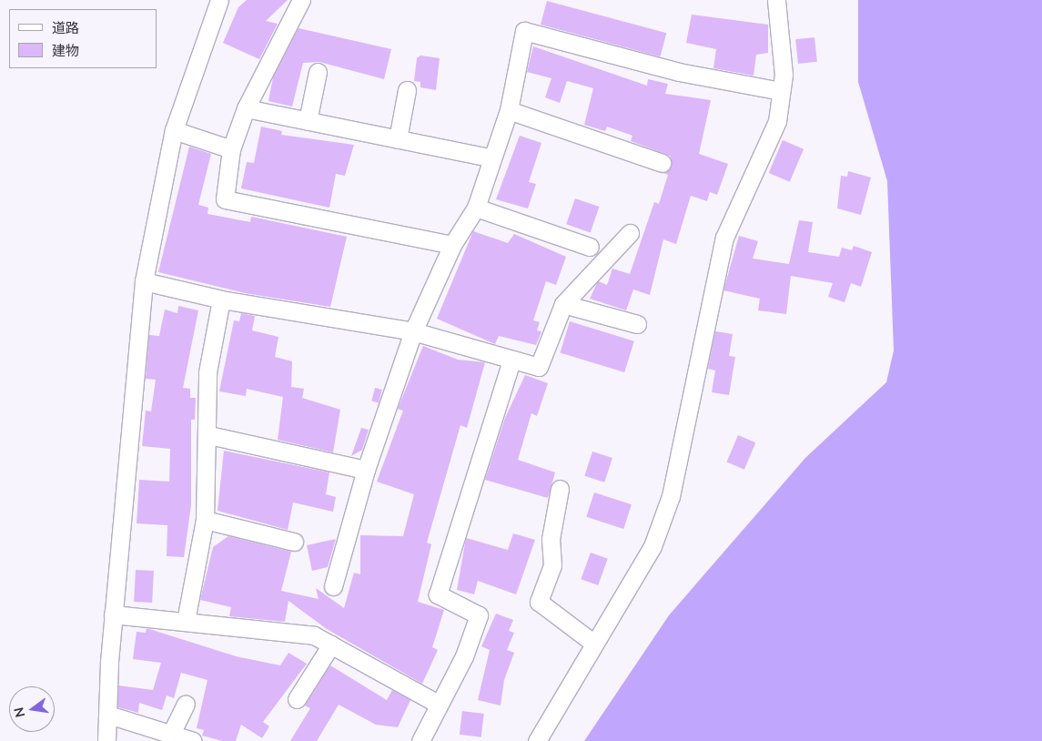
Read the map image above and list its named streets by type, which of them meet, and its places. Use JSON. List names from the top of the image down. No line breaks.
{"legend":["道路","建物"],"north":"left"}
